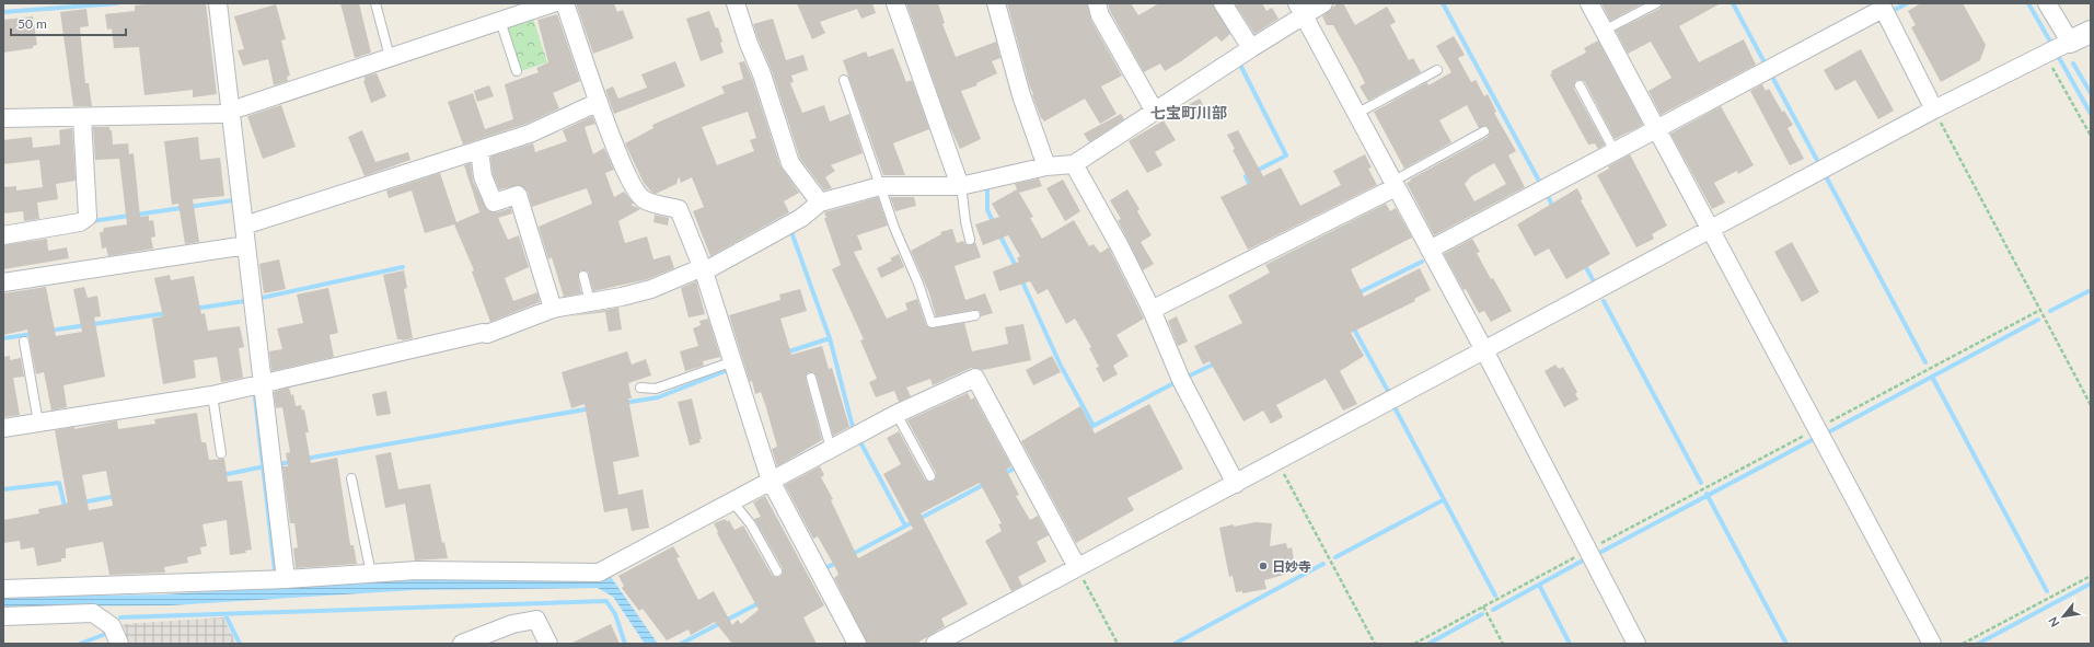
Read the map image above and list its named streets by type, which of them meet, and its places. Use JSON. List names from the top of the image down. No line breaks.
{"districts":["七宝町川部"],"places":["日妙寺"],"scale_bar":"50 m","north":"bottom left"}
